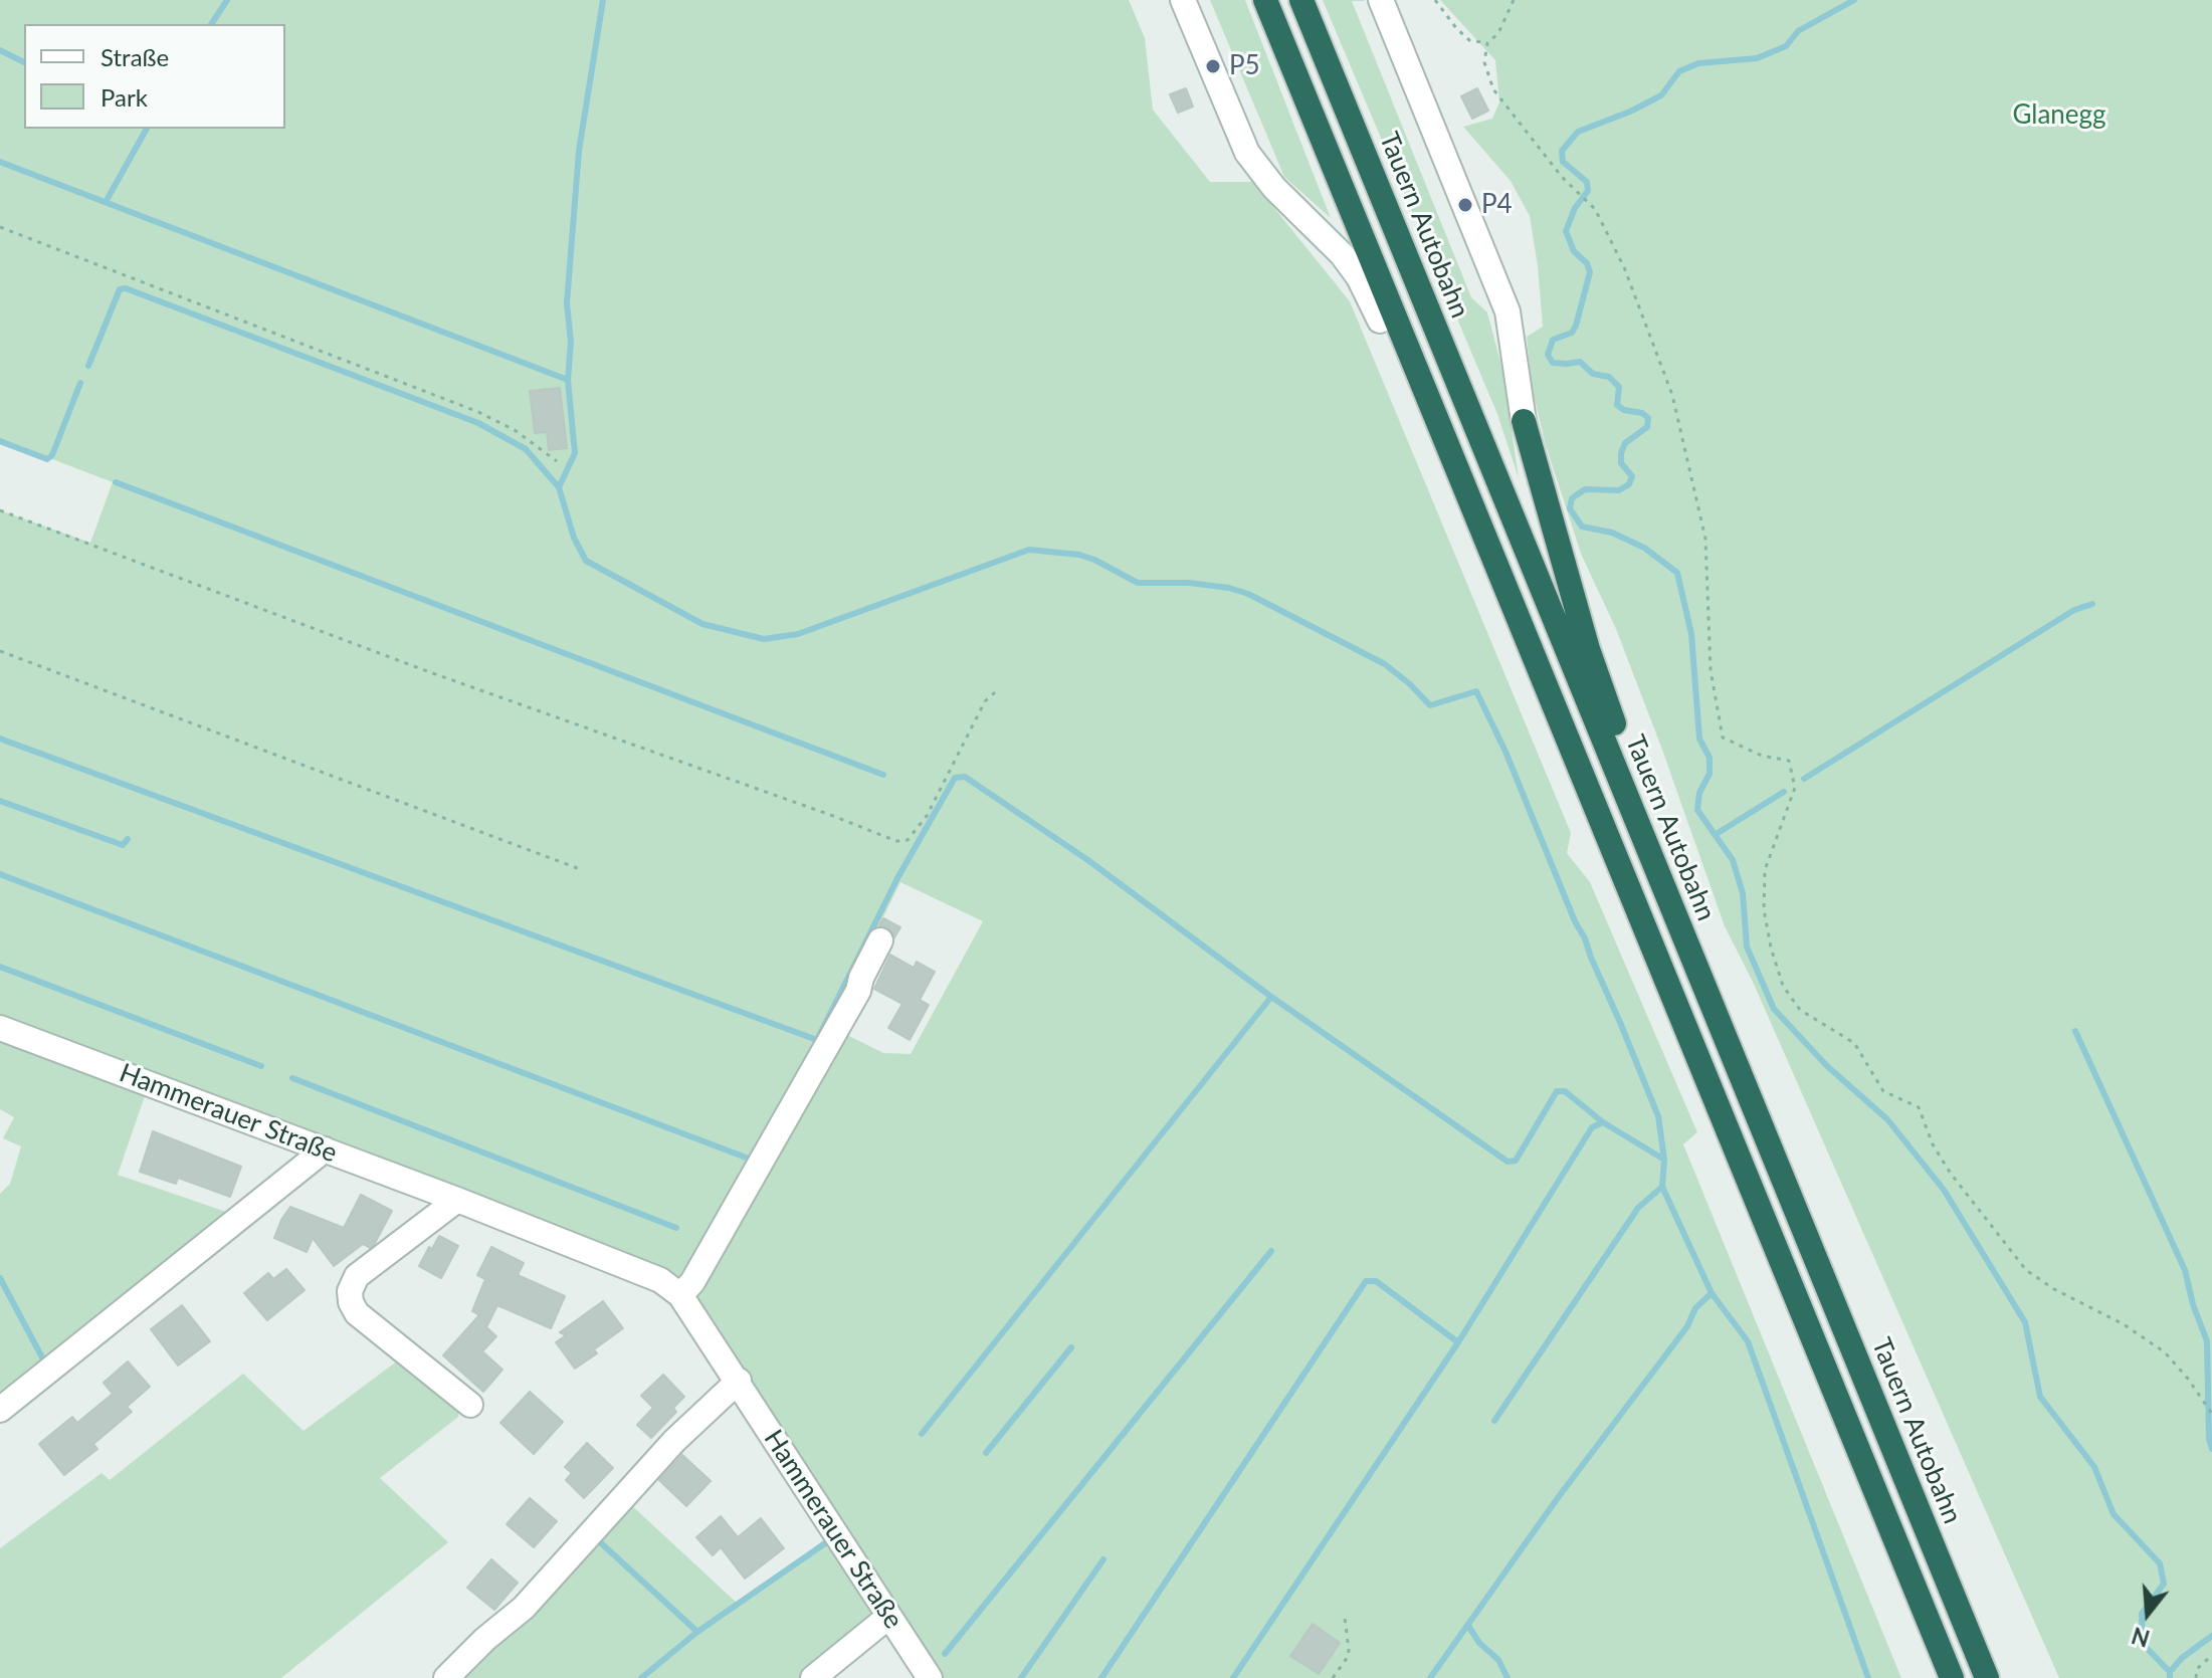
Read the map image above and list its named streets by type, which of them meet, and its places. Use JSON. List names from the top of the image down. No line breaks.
{"streets":{"highway":["Tauern Autobahn"],"street":["Hammerauer Straße"]},"parks":["Glanegg"],"places":["P5","P4"],"legend":["Straße","Park"],"north":"bottom"}
